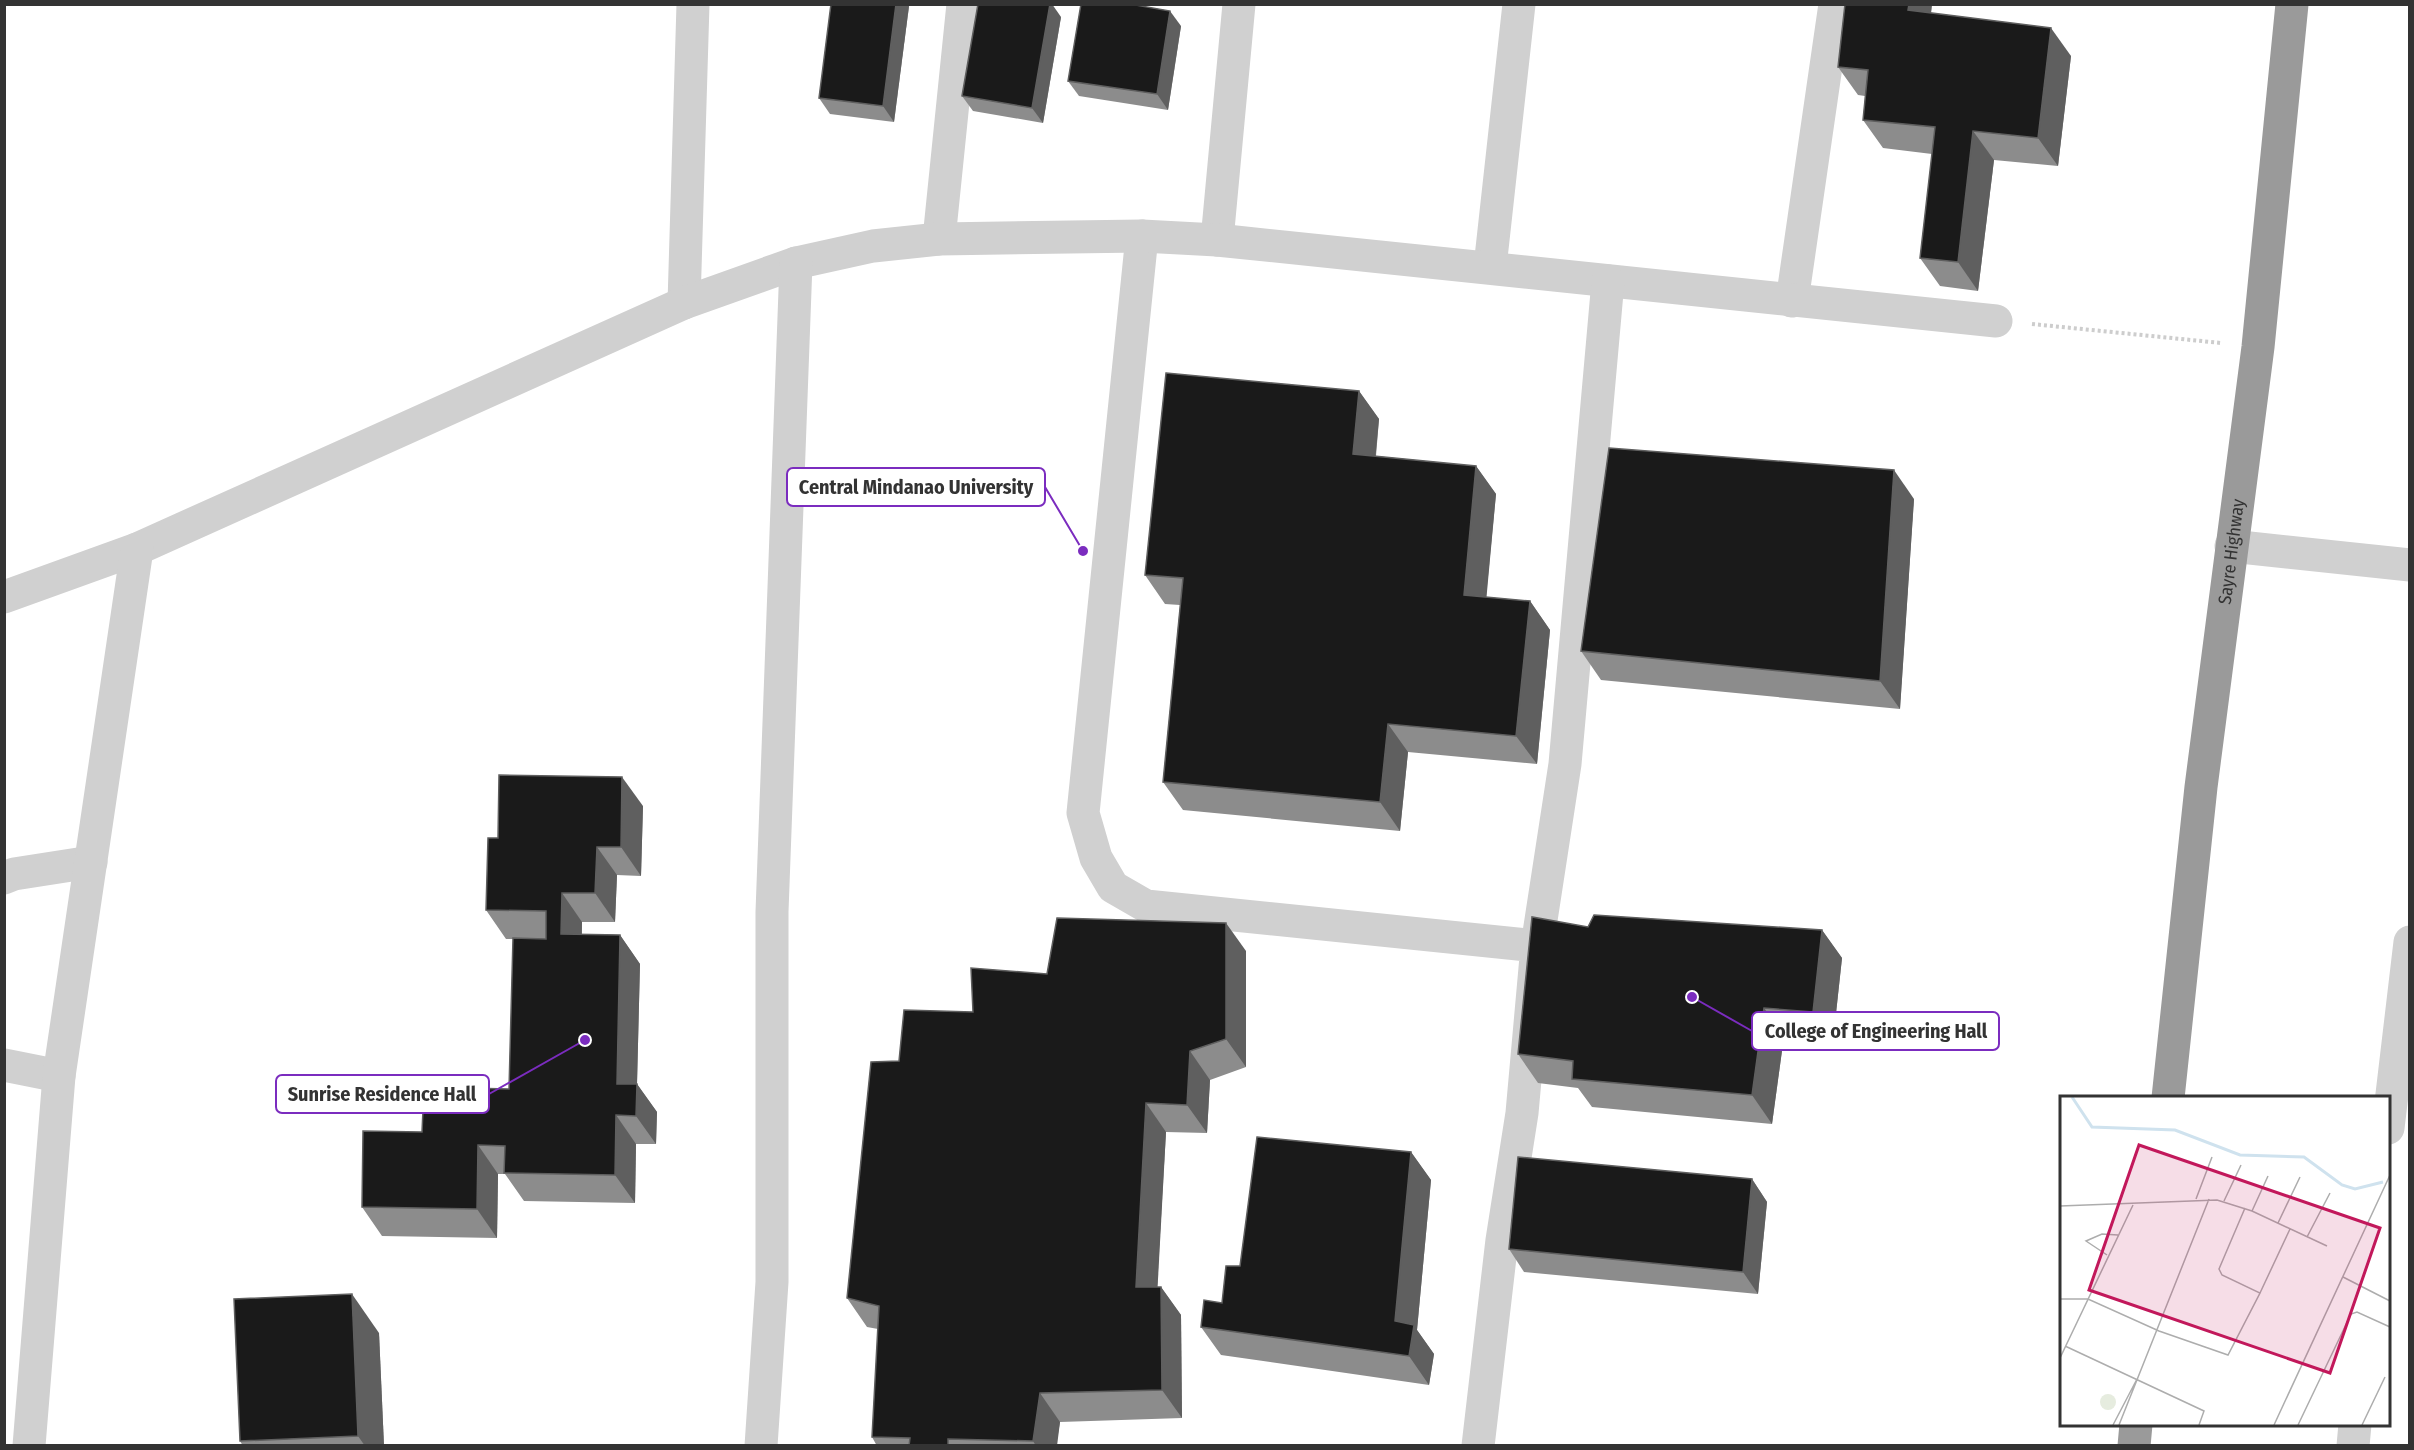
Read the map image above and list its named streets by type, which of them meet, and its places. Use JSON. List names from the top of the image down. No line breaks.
{"streets":{"highway":["Sayre Highway"]},"places":["Central Mindanao University","College of Engineering Hall","Sunrise Residence Hall"]}
